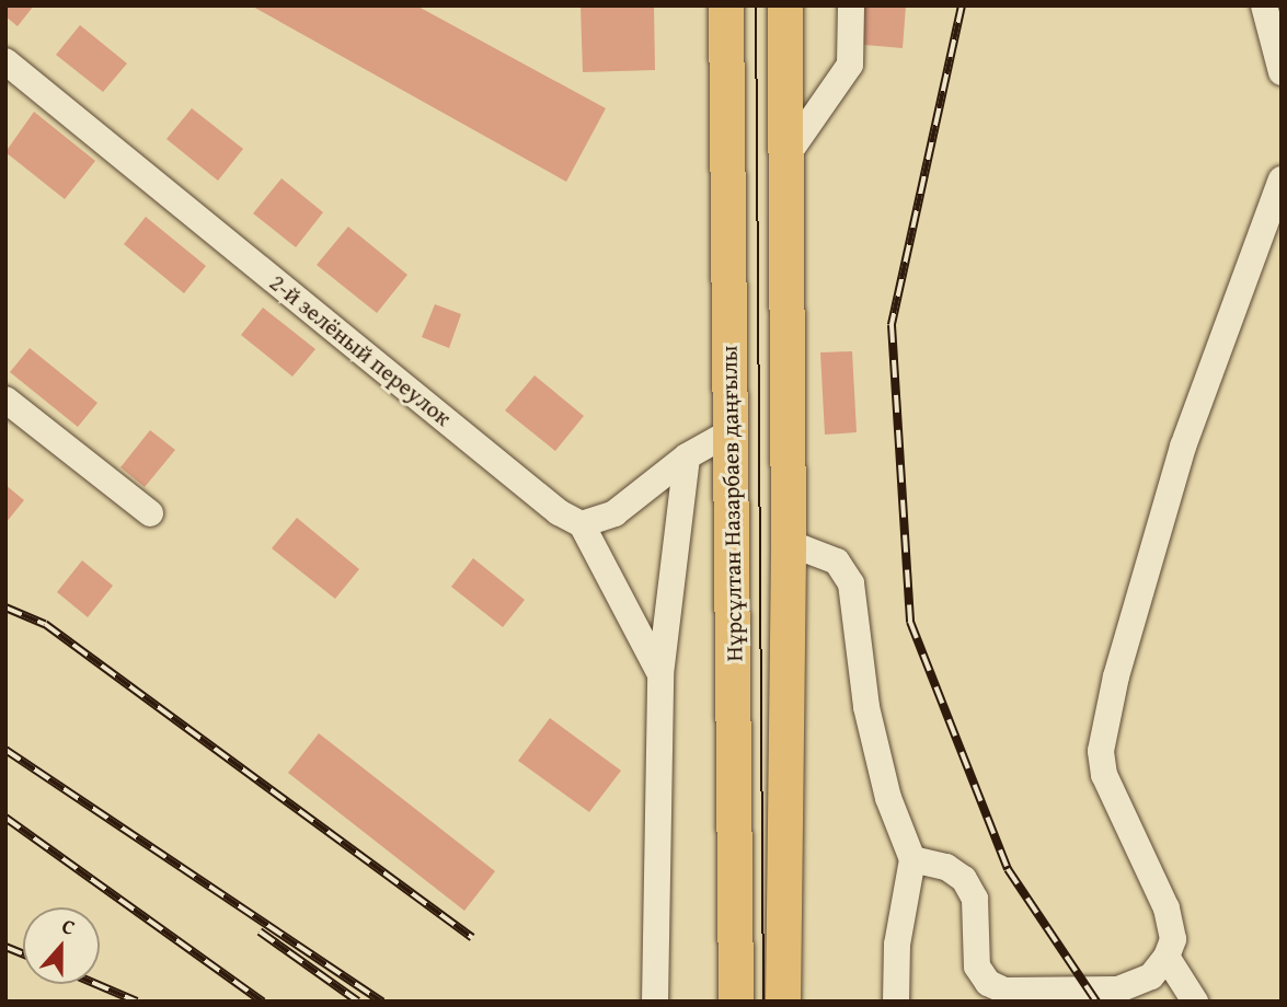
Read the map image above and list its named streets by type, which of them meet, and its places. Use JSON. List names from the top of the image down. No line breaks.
{"streets":{"main road":["Нұрсұлтан Назарбаев даңғылы"],"street":["2-й зелёный переулок"]},"north":"top"}
